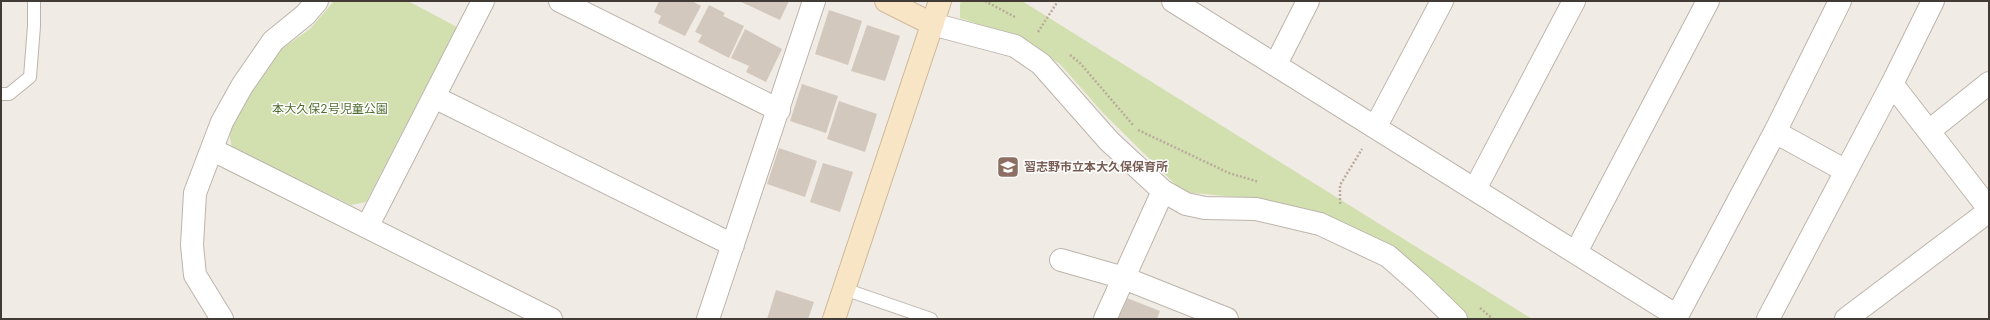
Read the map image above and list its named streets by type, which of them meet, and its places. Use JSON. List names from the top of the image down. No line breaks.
{"parks":["本大久保2号児童公園"],"places":{"school or university":["習志野市立本大久保保育所"]}}
